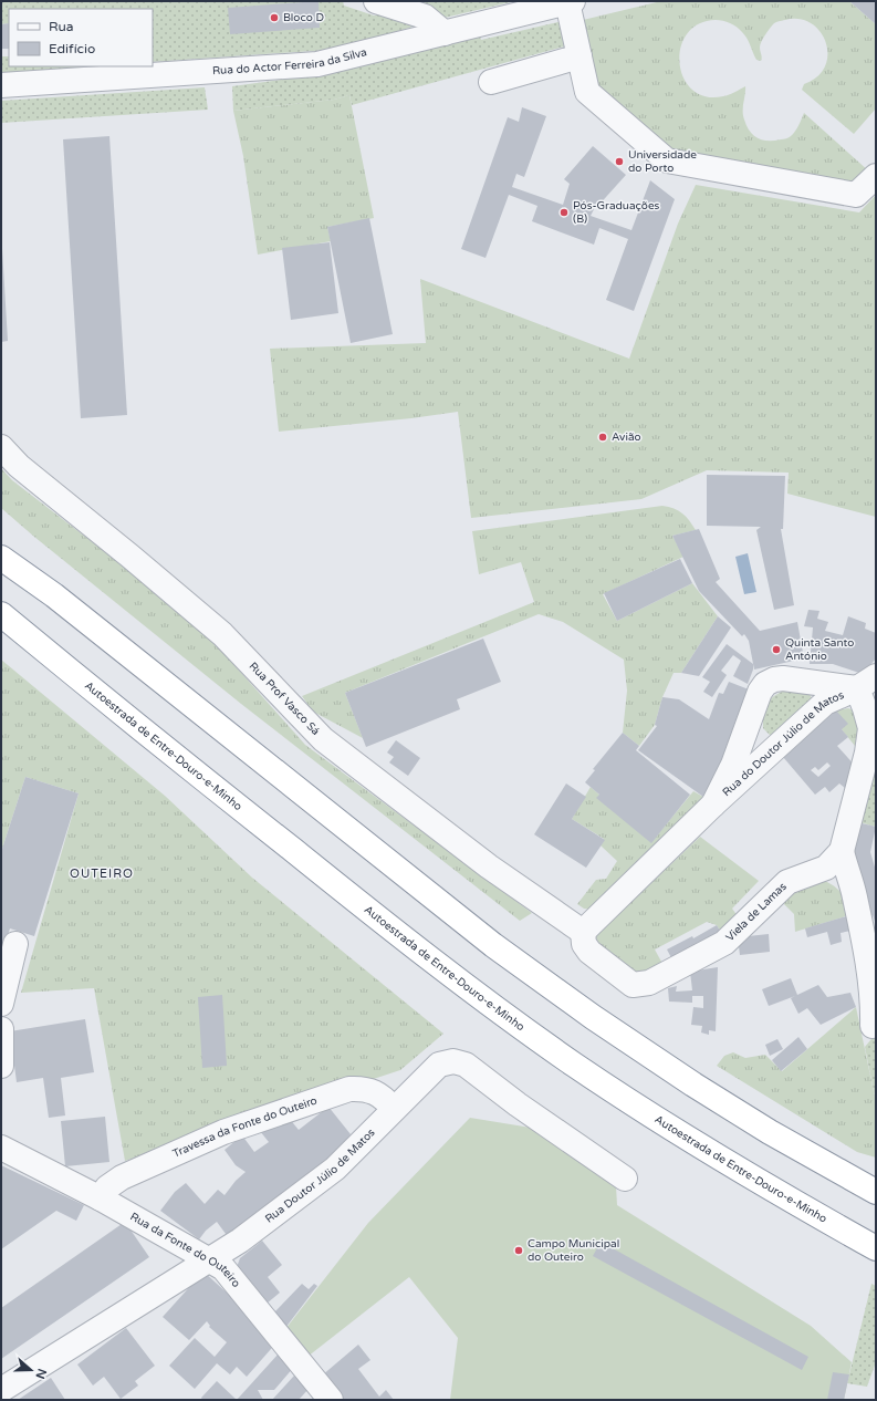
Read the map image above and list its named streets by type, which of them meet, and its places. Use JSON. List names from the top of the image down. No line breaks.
{"streets":{"highway":["Autoestrada de Entre-Douro-e-Minho"],"street":["Rua do Actor Ferreira da Silva","Rua Prof Vasco Sá","Rua do Doutor Júlio de Matos","Viela de Lamas","Travessa da Fonte do Outeiro","Rua Doutor Júlio de Matos","Rua da Fonte do Outeiro"]},"crossings":[["Rua Prof Vasco Sá","Rua do Doutor Júlio de Matos"],["Rua Prof Vasco Sá","Viela de Lamas"],["Rua do Doutor Júlio de Matos","Viela de Lamas"],["Travessa da Fonte do Outeiro","Rua Doutor Júlio de Matos"],["Travessa da Fonte do Outeiro","Rua da Fonte do Outeiro"],["Rua Doutor Júlio de Matos","Rua da Fonte do Outeiro"]],"districts":["OUTEIRO"],"places":["Bloco D","Universidade do Porto","Pós-Graduações (B)","Avião","Quinta Santo António","Campo Municipal do Outeiro"],"legend":["Rua","Edifício"],"north":"right"}
